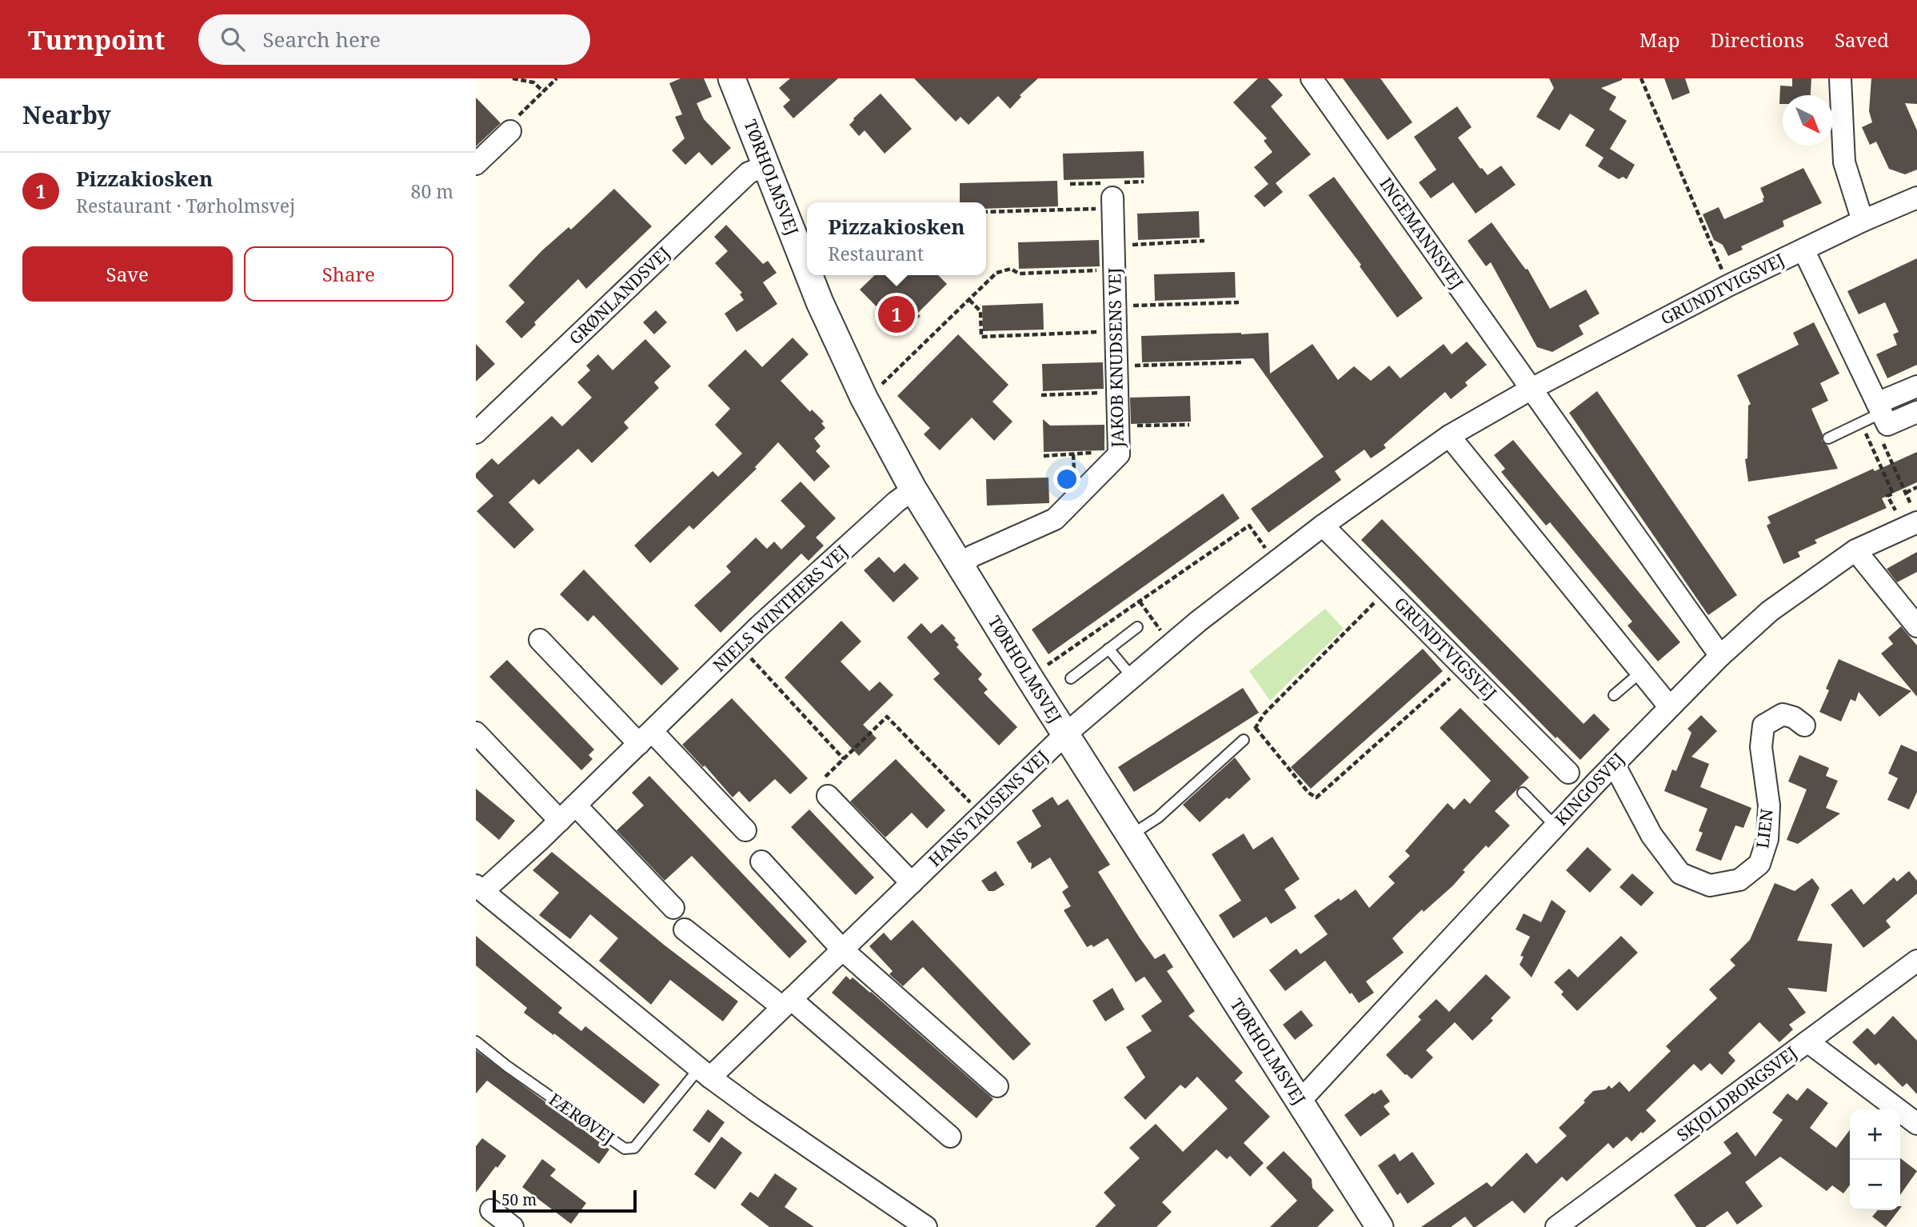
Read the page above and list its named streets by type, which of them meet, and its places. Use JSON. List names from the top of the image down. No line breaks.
{"streets":{"street":["TØRHOLMSVEJ","INGEMANNSVEJ","GRUNDTVIGSVEJ","GRØNLANDSVEJ","JAKOB KNUDSENS VEJ","NIELS WINTHERS VEJ","KINGOSVEJ","HANS TAUSENS VEJ","LIEN","SKJOLDBORGSVEJ"],"lane":["FÆRØVEJ"]},"crossings":[["TØRHOLMSVEJ","GRUNDTVIGSVEJ"],["TØRHOLMSVEJ","GRØNLANDSVEJ"],["TØRHOLMSVEJ","JAKOB KNUDSENS VEJ"],["TØRHOLMSVEJ","NIELS WINTHERS VEJ"],["TØRHOLMSVEJ","KINGOSVEJ"],["TØRHOLMSVEJ","HANS TAUSENS VEJ"],["INGEMANNSVEJ","GRUNDTVIGSVEJ"],["GRUNDTVIGSVEJ","HANS TAUSENS VEJ"],["KINGOSVEJ","LIEN"],["HANS TAUSENS VEJ","FÆRØVEJ"]],"scale_bar":"50 m","north":"bottom right","page":{"header":"Turnpoint","search":"Search here","nav":["Map","Directions","Saved"],"heading":"Nearby","list":[{"mark":"1","name":"Pizzakiosken","note":"Restaurant · Tørholmsvej","value":"80 m"}],"popup":["Pizzakiosken","Restaurant"],"buttons":["Save","Share"],"pins":"1","map_buttons":["+","−"],"scale":"50 m"}}
